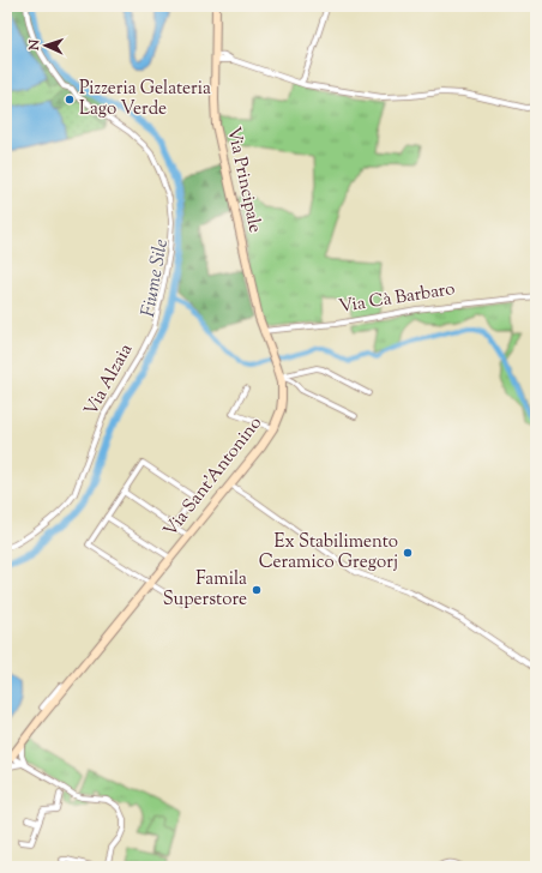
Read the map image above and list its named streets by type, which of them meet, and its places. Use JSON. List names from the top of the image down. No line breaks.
{"streets":{"main road":["Via Principale","Via Sant'Antonino"],"street":["Via Cà Barbaro","Via Alzaia"]},"crossings":[["Via Principale","Via Cà Barbaro"],["Via Principale","Via Sant'Antonino"]],"water":["Fiume Sile"],"places":["Pizzeria Gelateria Lago Verde","Ex Stabilimento Ceramico Gregorj","Famila Superstore"],"north":"left"}
